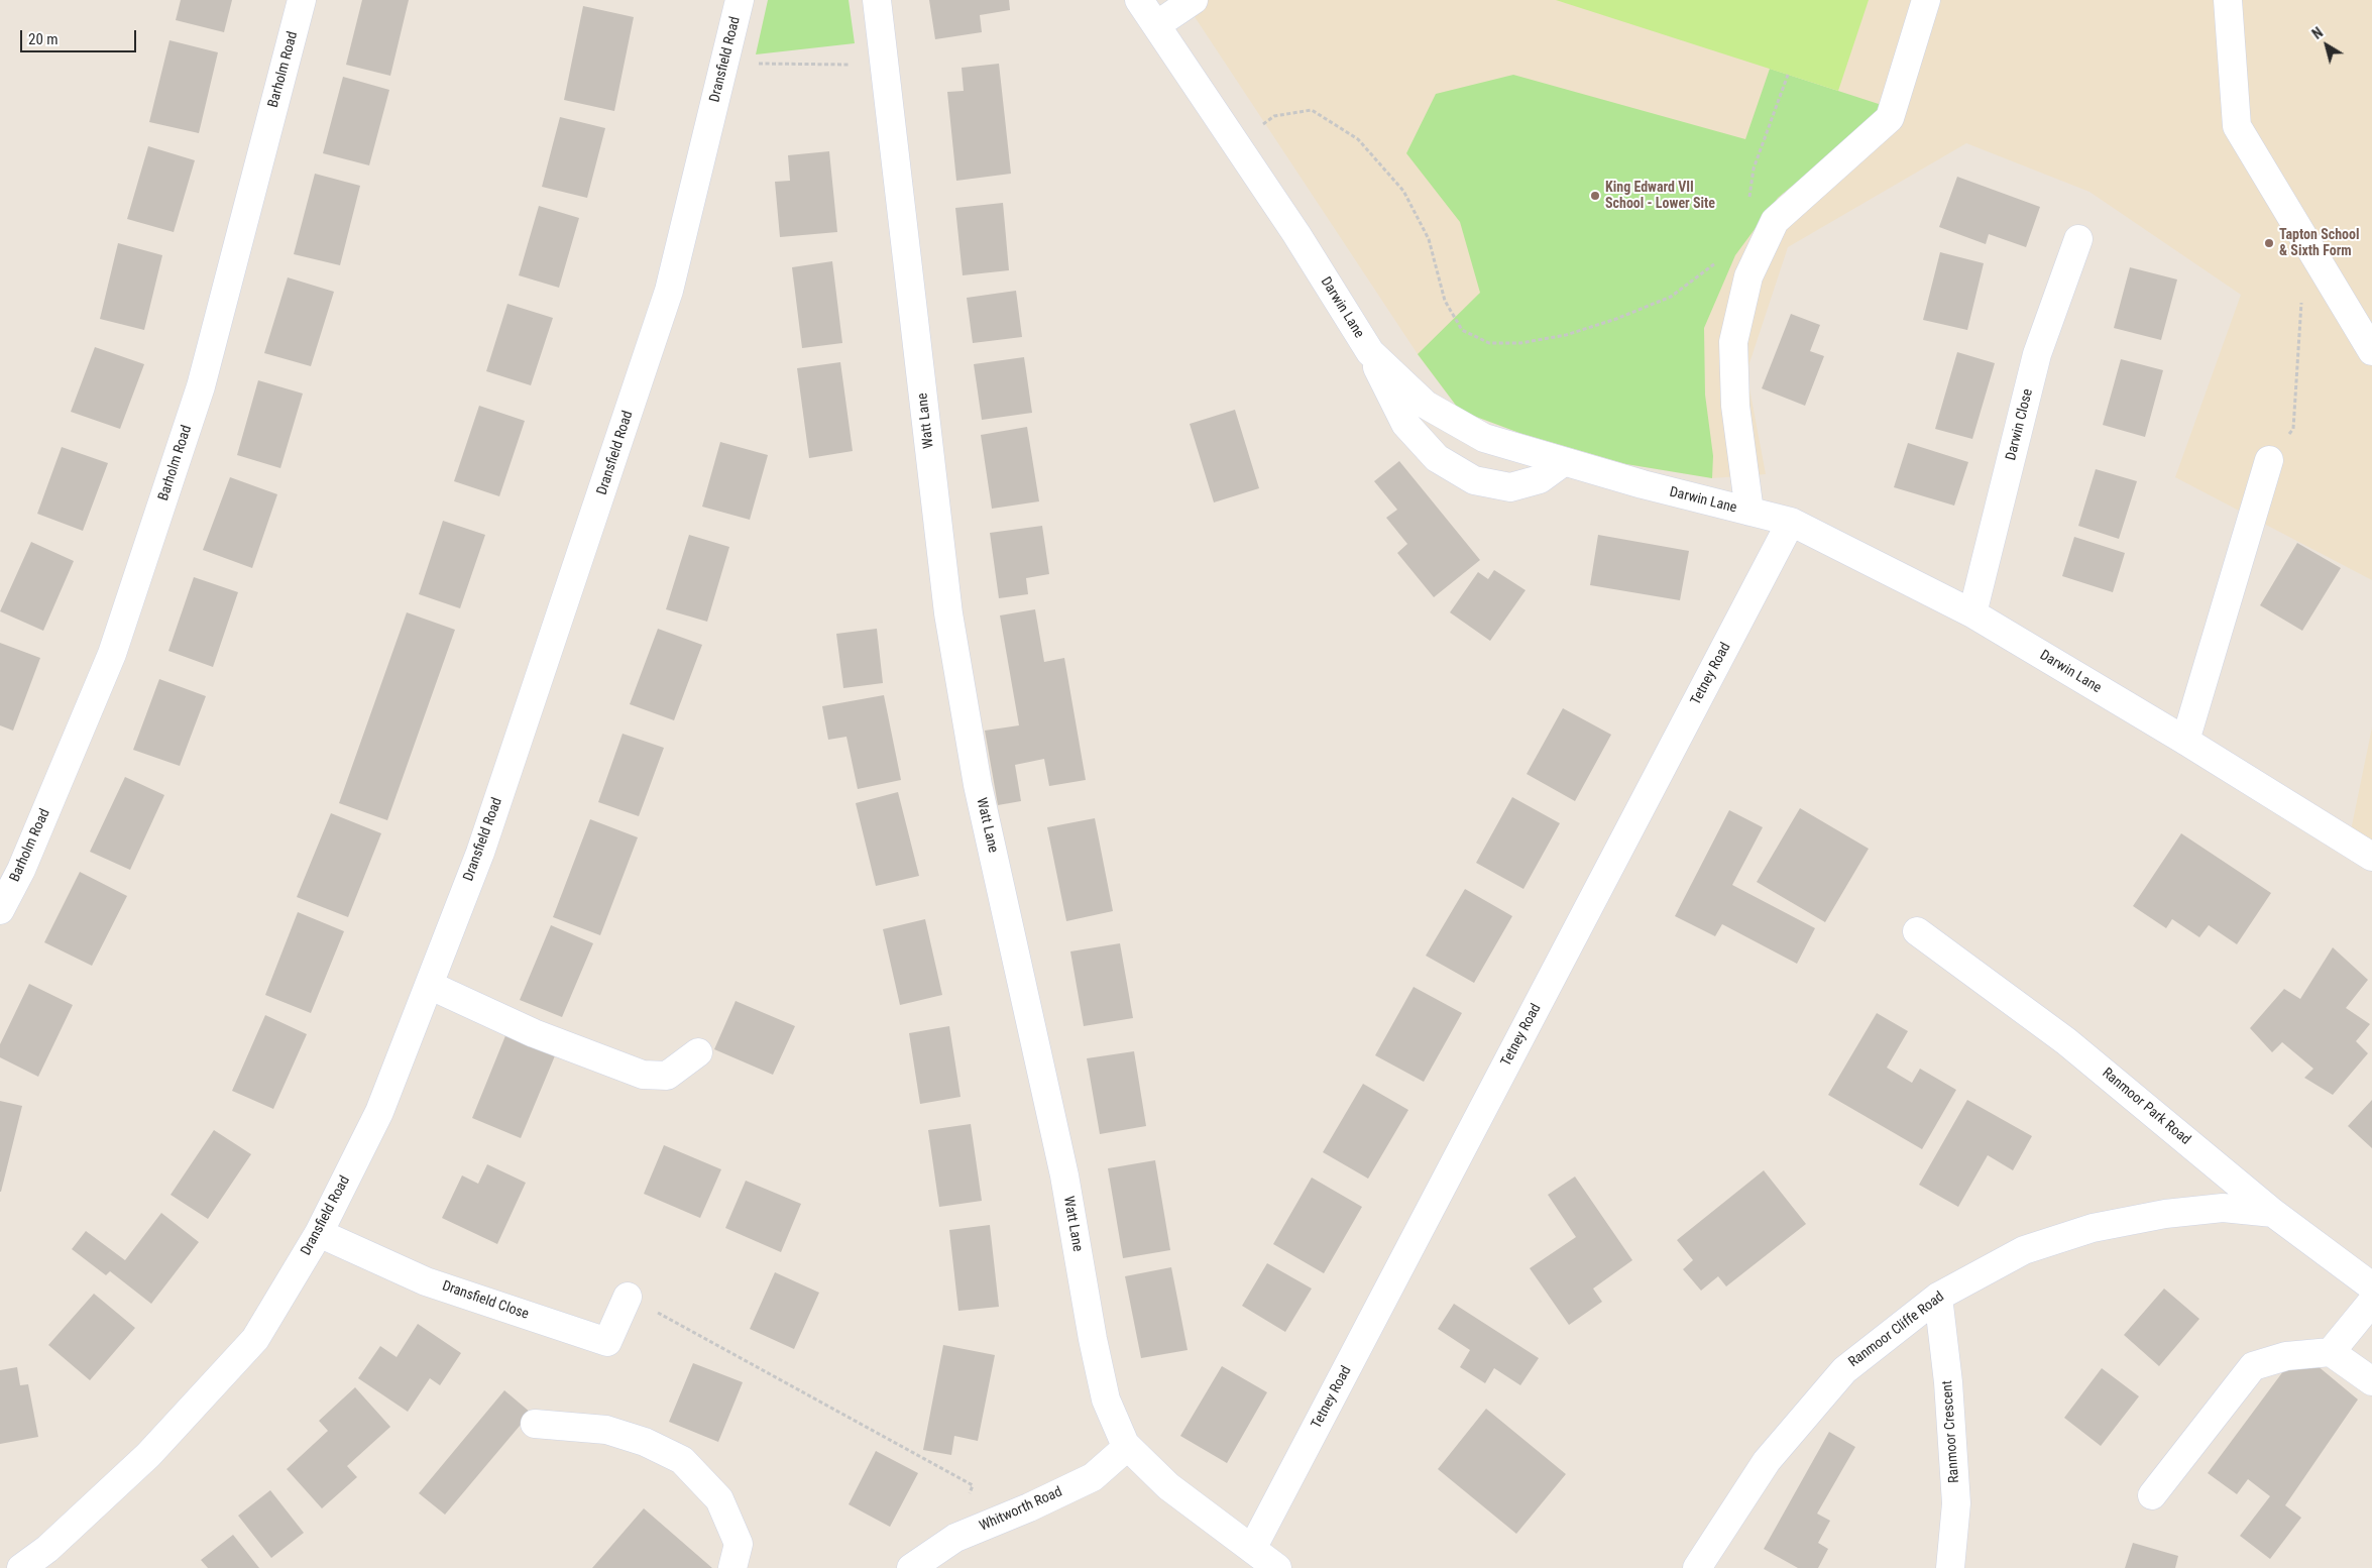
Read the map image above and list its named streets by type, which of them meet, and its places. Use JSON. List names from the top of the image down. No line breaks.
{"streets":{"street":["Dransfield Road","Barholm Road","Darwin Lane","Watt Lane","Darwin Close","Tetney Road","Ranmoor Park Road","Dransfield Close","Ranmoor Cliffe Road","Ranmoor Crescent","Whitworth Road"]},"crossings":[["Dransfield Road","Dransfield Close"],["Darwin Lane","Darwin Close"],["Darwin Lane","Tetney Road"],["Watt Lane","Tetney Road"],["Watt Lane","Whitworth Road"],["Ranmoor Park Road","Ranmoor Cliffe Road"],["Ranmoor Cliffe Road","Ranmoor Crescent"]],"places":["King Edward VII School - Lower Site","Tapton School & Sixth Form"],"scale_bar":"20 m","north":"top left"}
